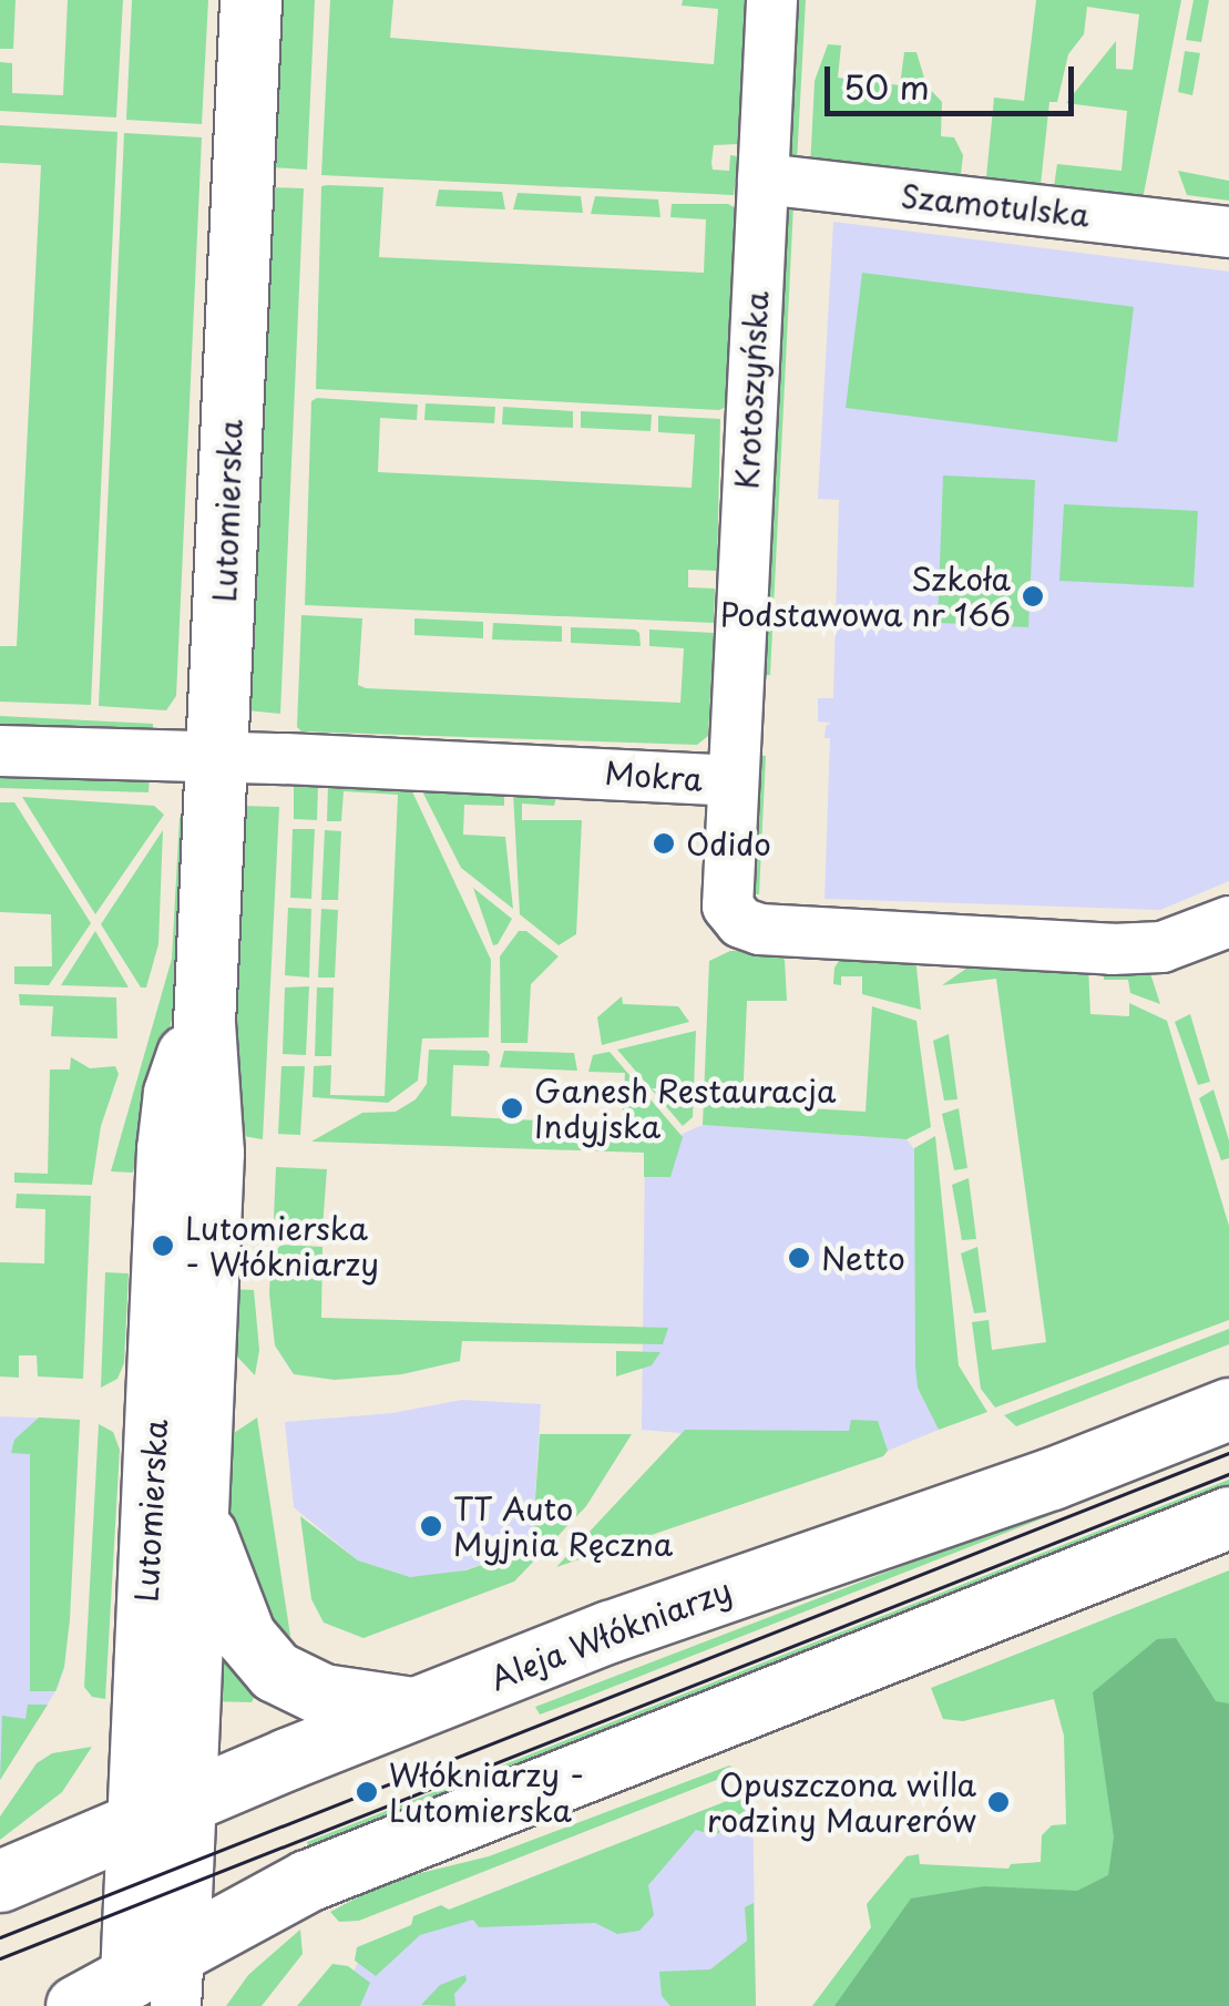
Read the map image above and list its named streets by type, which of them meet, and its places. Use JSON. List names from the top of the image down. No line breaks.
{"streets":{"main road":["Lutomierska","Aleja Włókniarzy"],"street":["Szamotulska","Krotoszyńska","Mokra"]},"crossings":[["Szamotulska","Krotoszyńska"],["Krotoszyńska","Mokra"],["Lutomierska","Mokra"],["Lutomierska","Aleja Włókniarzy"]],"places":["Szkoła Podstawowa nr 166","Odido","Ganesh Restauracja Indyjska","Lutomierska - Włókniarzy","Netto","TT Auto Myjnia Ręczna","Włókniarzy - Lutomierska","Opuszczona willa rodziny Maurerów"],"scale_bar":"50 m"}
